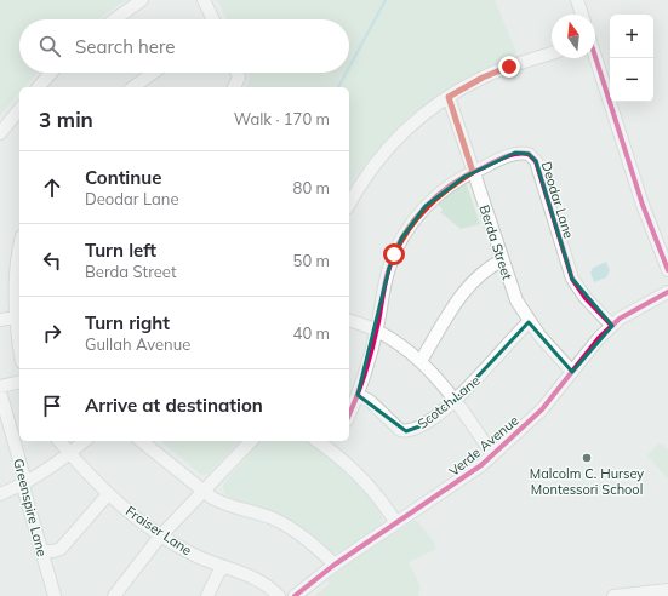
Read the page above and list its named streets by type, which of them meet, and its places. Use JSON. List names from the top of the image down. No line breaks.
{"streets":{"street":["Deodar Lane","Berda Street","Scotch Lane","Verde Avenue","Greenspire Lane","Fraiser Lane"]},"crossings":[["Deodar Lane","Berda Street"],["Deodar Lane","Scotch Lane"],["Deodar Lane","Verde Avenue"],["Berda Street","Scotch Lane"],["Berda Street","Verde Avenue"]],"places":["Malcolm C. Hursey Montessori School"],"north":"top","page":{"map_buttons":["+","−"],"search":"Search here","heading":["3 min","Walk · 170 m"],"list":[["Continue","Deodar Lane","80 m"],["Turn left","Berda Street","50 m"],["Turn right","Gullah Avenue","40 m"],"Arrive at destination"]}}
